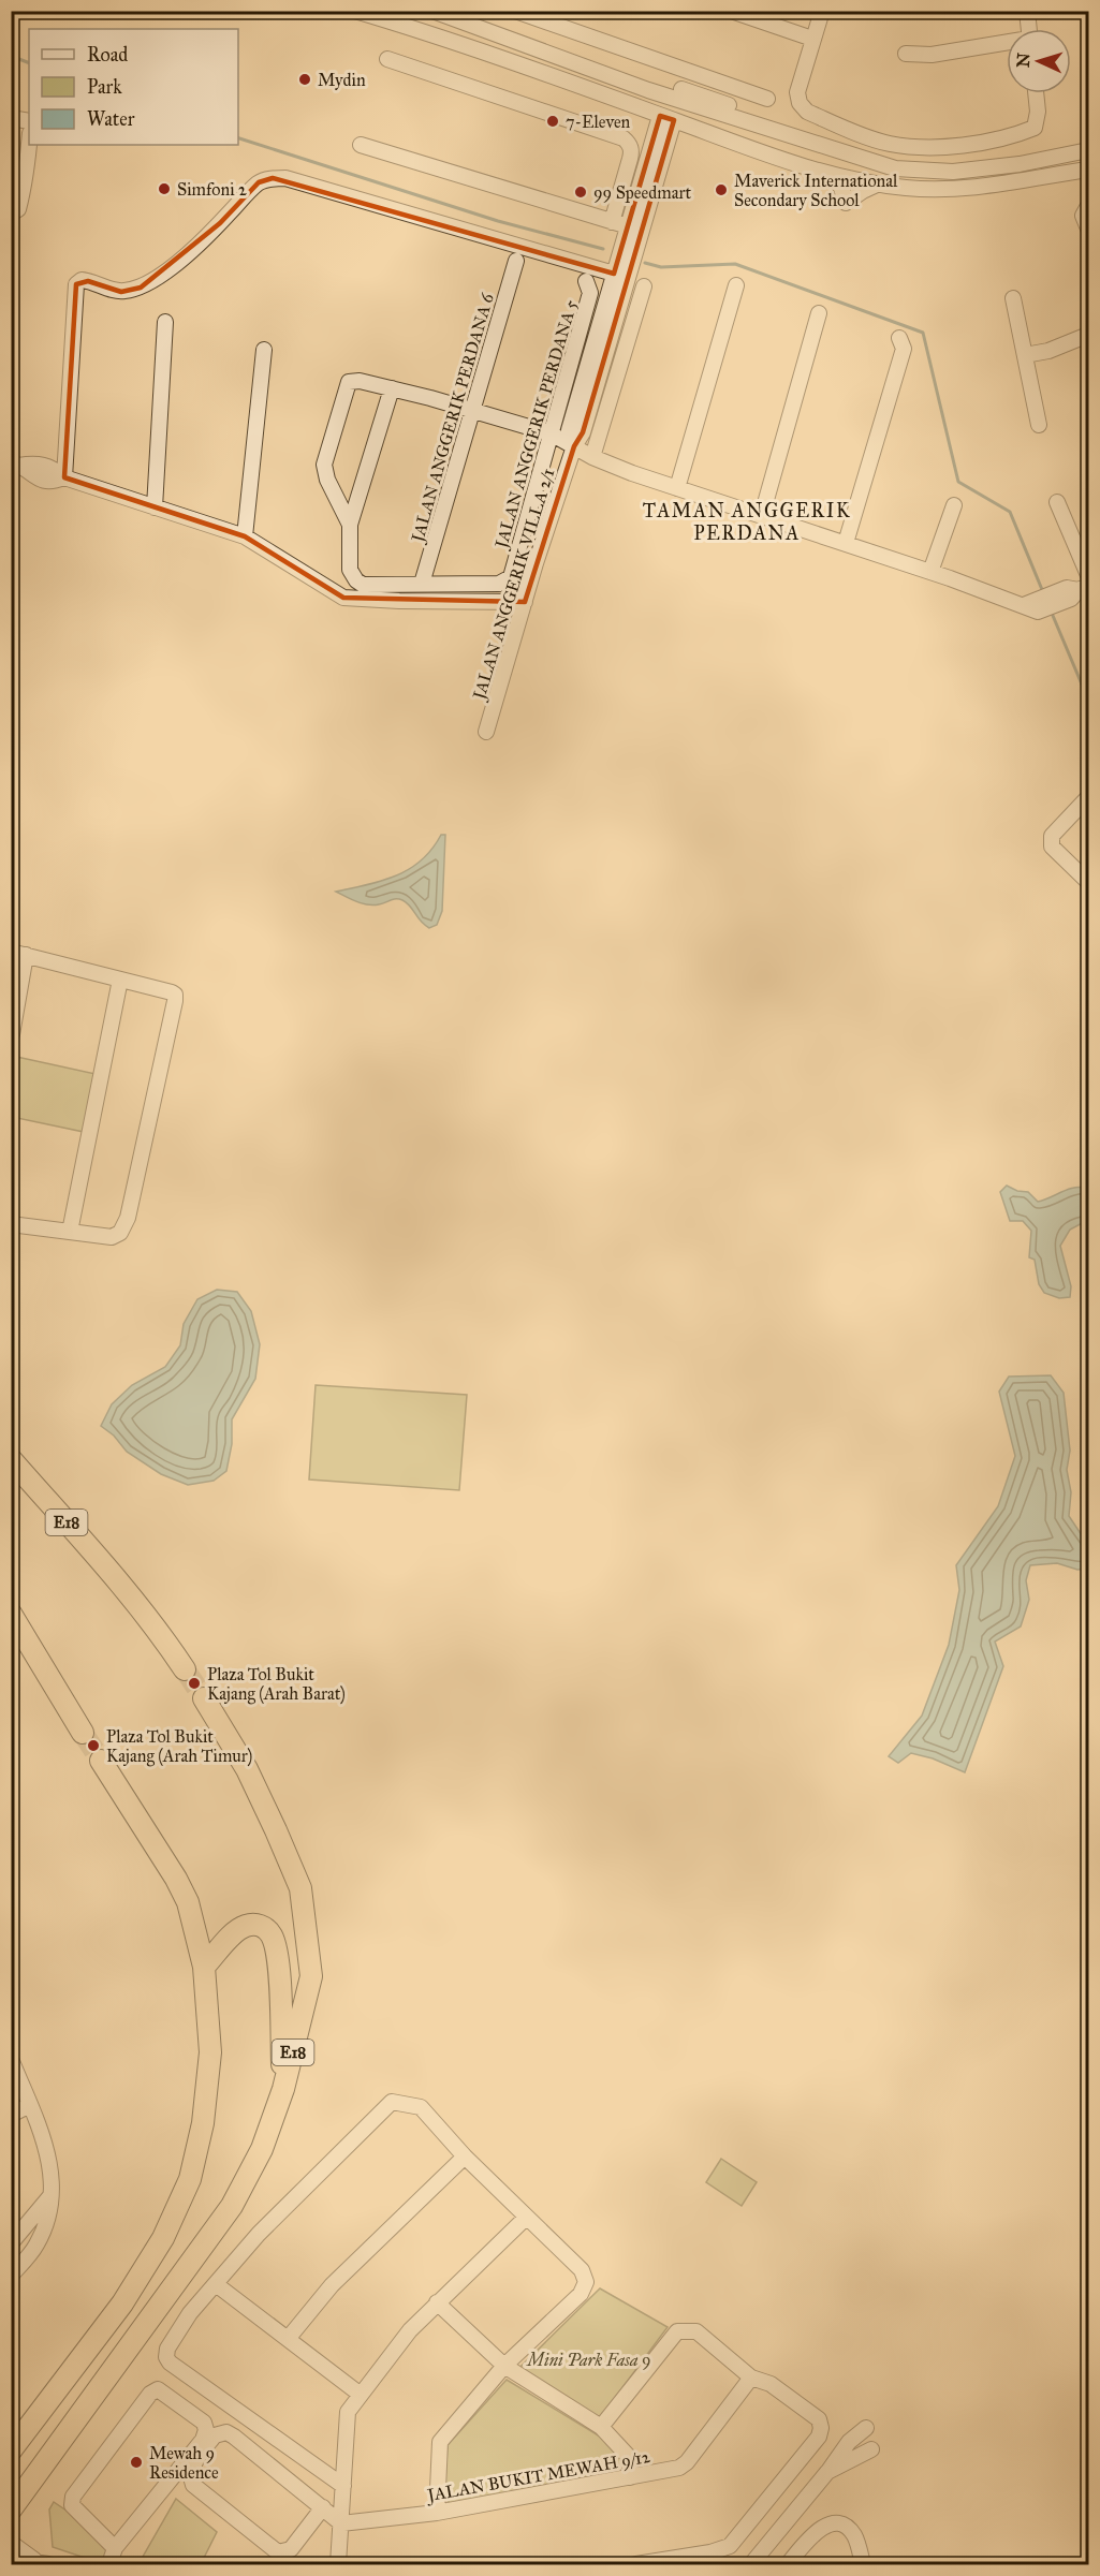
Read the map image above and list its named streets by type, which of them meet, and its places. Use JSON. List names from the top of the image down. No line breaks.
{"streets":{"highway":["E18"],"street":["JALAN ANGGERIK PERDANA 6","JALAN ANGGERIK PERDANA 5","JALAN ANGGERIK VILLA 2/1","JALAN BUKIT MEWAH 9/12"]},"crossings":[["JALAN ANGGERIK PERDANA 6","JALAN ANGGERIK PERDANA 5"]],"districts":["TAMAN ANGGERIK PERDANA"],"parks":["Mini Park Fasa 9"],"places":["Mydin","7-Eleven","Simfoni 2","Maverick International Secondary School","99 Speedmart","Plaza Tol Bukit Kajang (Arah Barat)","Plaza Tol Bukit Kajang (Arah Timur)","Mewah 9 Residence"],"legend":["Road","Park","Water"],"north":"left"}
